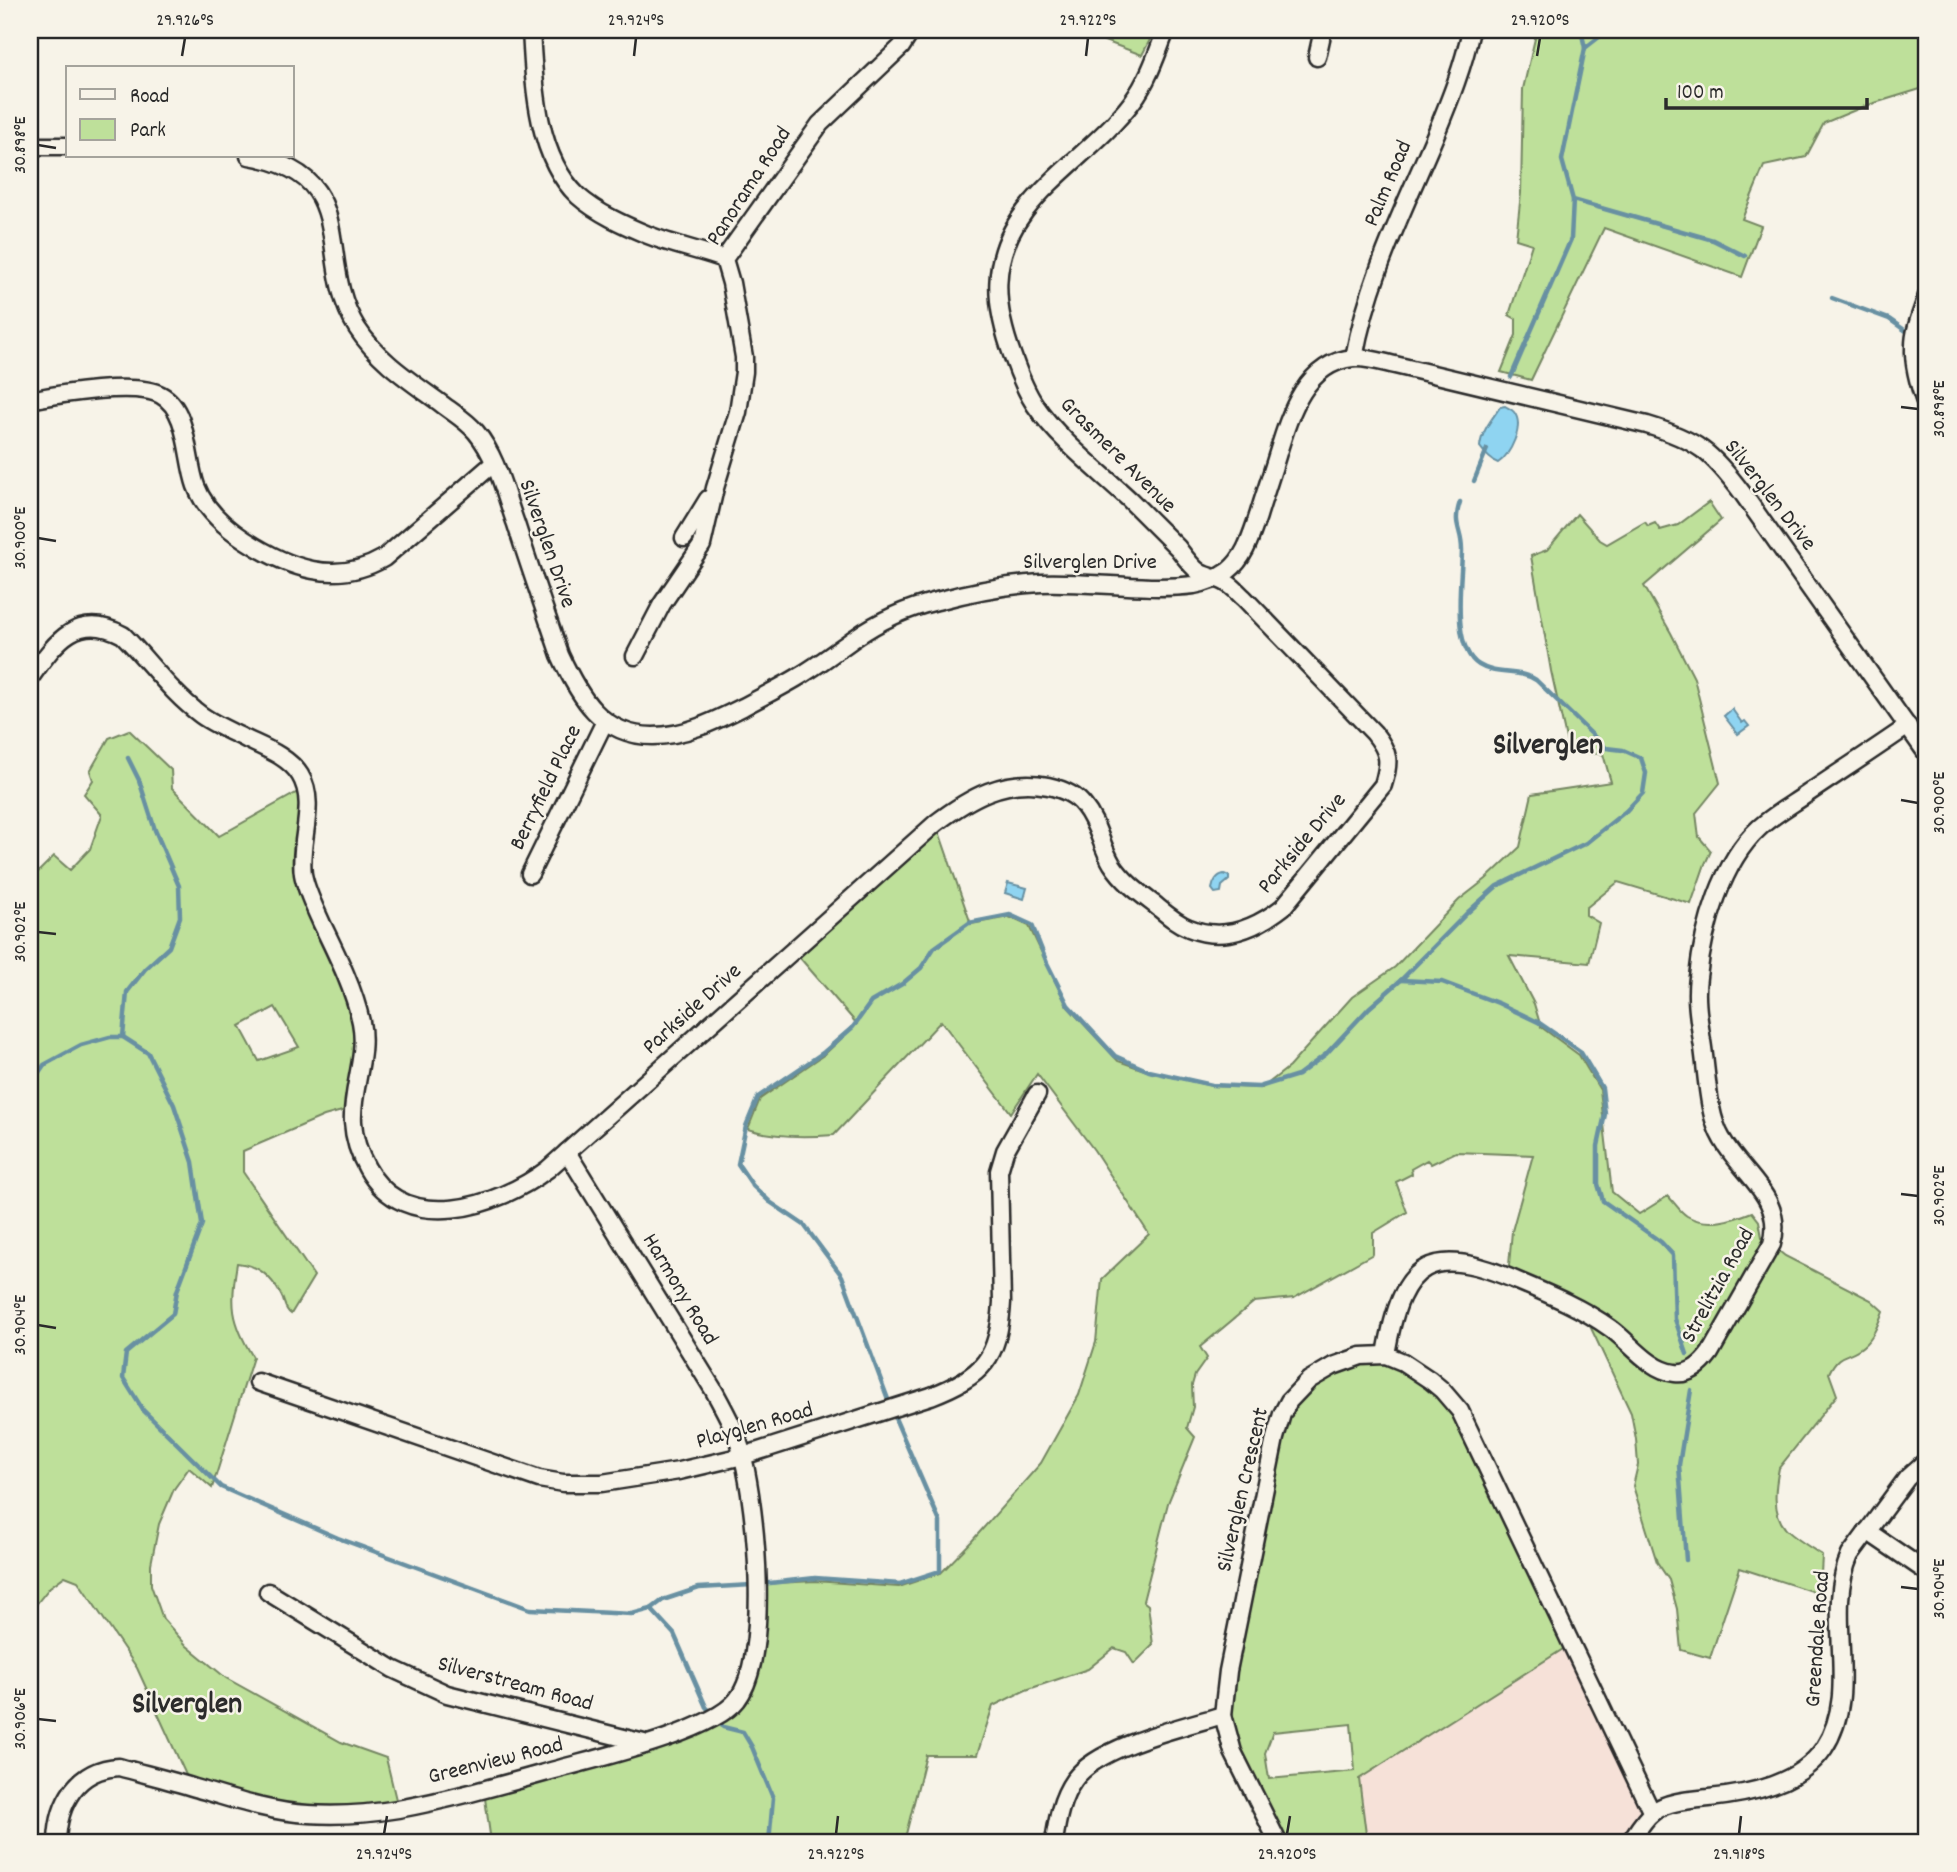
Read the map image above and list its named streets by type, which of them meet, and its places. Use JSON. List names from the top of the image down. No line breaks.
{"streets":{"street":["Palm Road","Panorama Road","Grasmere Avenue","Silverglen Drive","Berryfield Place","Parkside Drive","Strelitzia Road","Harmony Road","Playglen Road","Silverglen Crescent","Greendale Road","Silverstream Road","Greenview Road"]},"crossings":[["Palm Road","Silverglen Drive"],["Grasmere Avenue","Silverglen Drive"],["Grasmere Avenue","Parkside Drive"],["Silverglen Drive","Berryfield Place"],["Silverglen Drive","Parkside Drive"],["Silverglen Drive","Strelitzia Road"],["Parkside Drive","Harmony Road"],["Strelitzia Road","Silverglen Crescent"],["Harmony Road","Playglen Road"],["Harmony Road","Greenview Road"],["Playglen Road","Greenview Road"],["Silverstream Road","Greenview Road"]],"districts":["Silverglen","Silverglen"],"legend":["Road","Park"],"scale_bar":"100 m","coordinates":["29.926°S","29.924°S","29.922°S","29.920°S","30.898°E","30.900°E","30.902°E","30.904°E","30.906°E","29.918°S"]}
